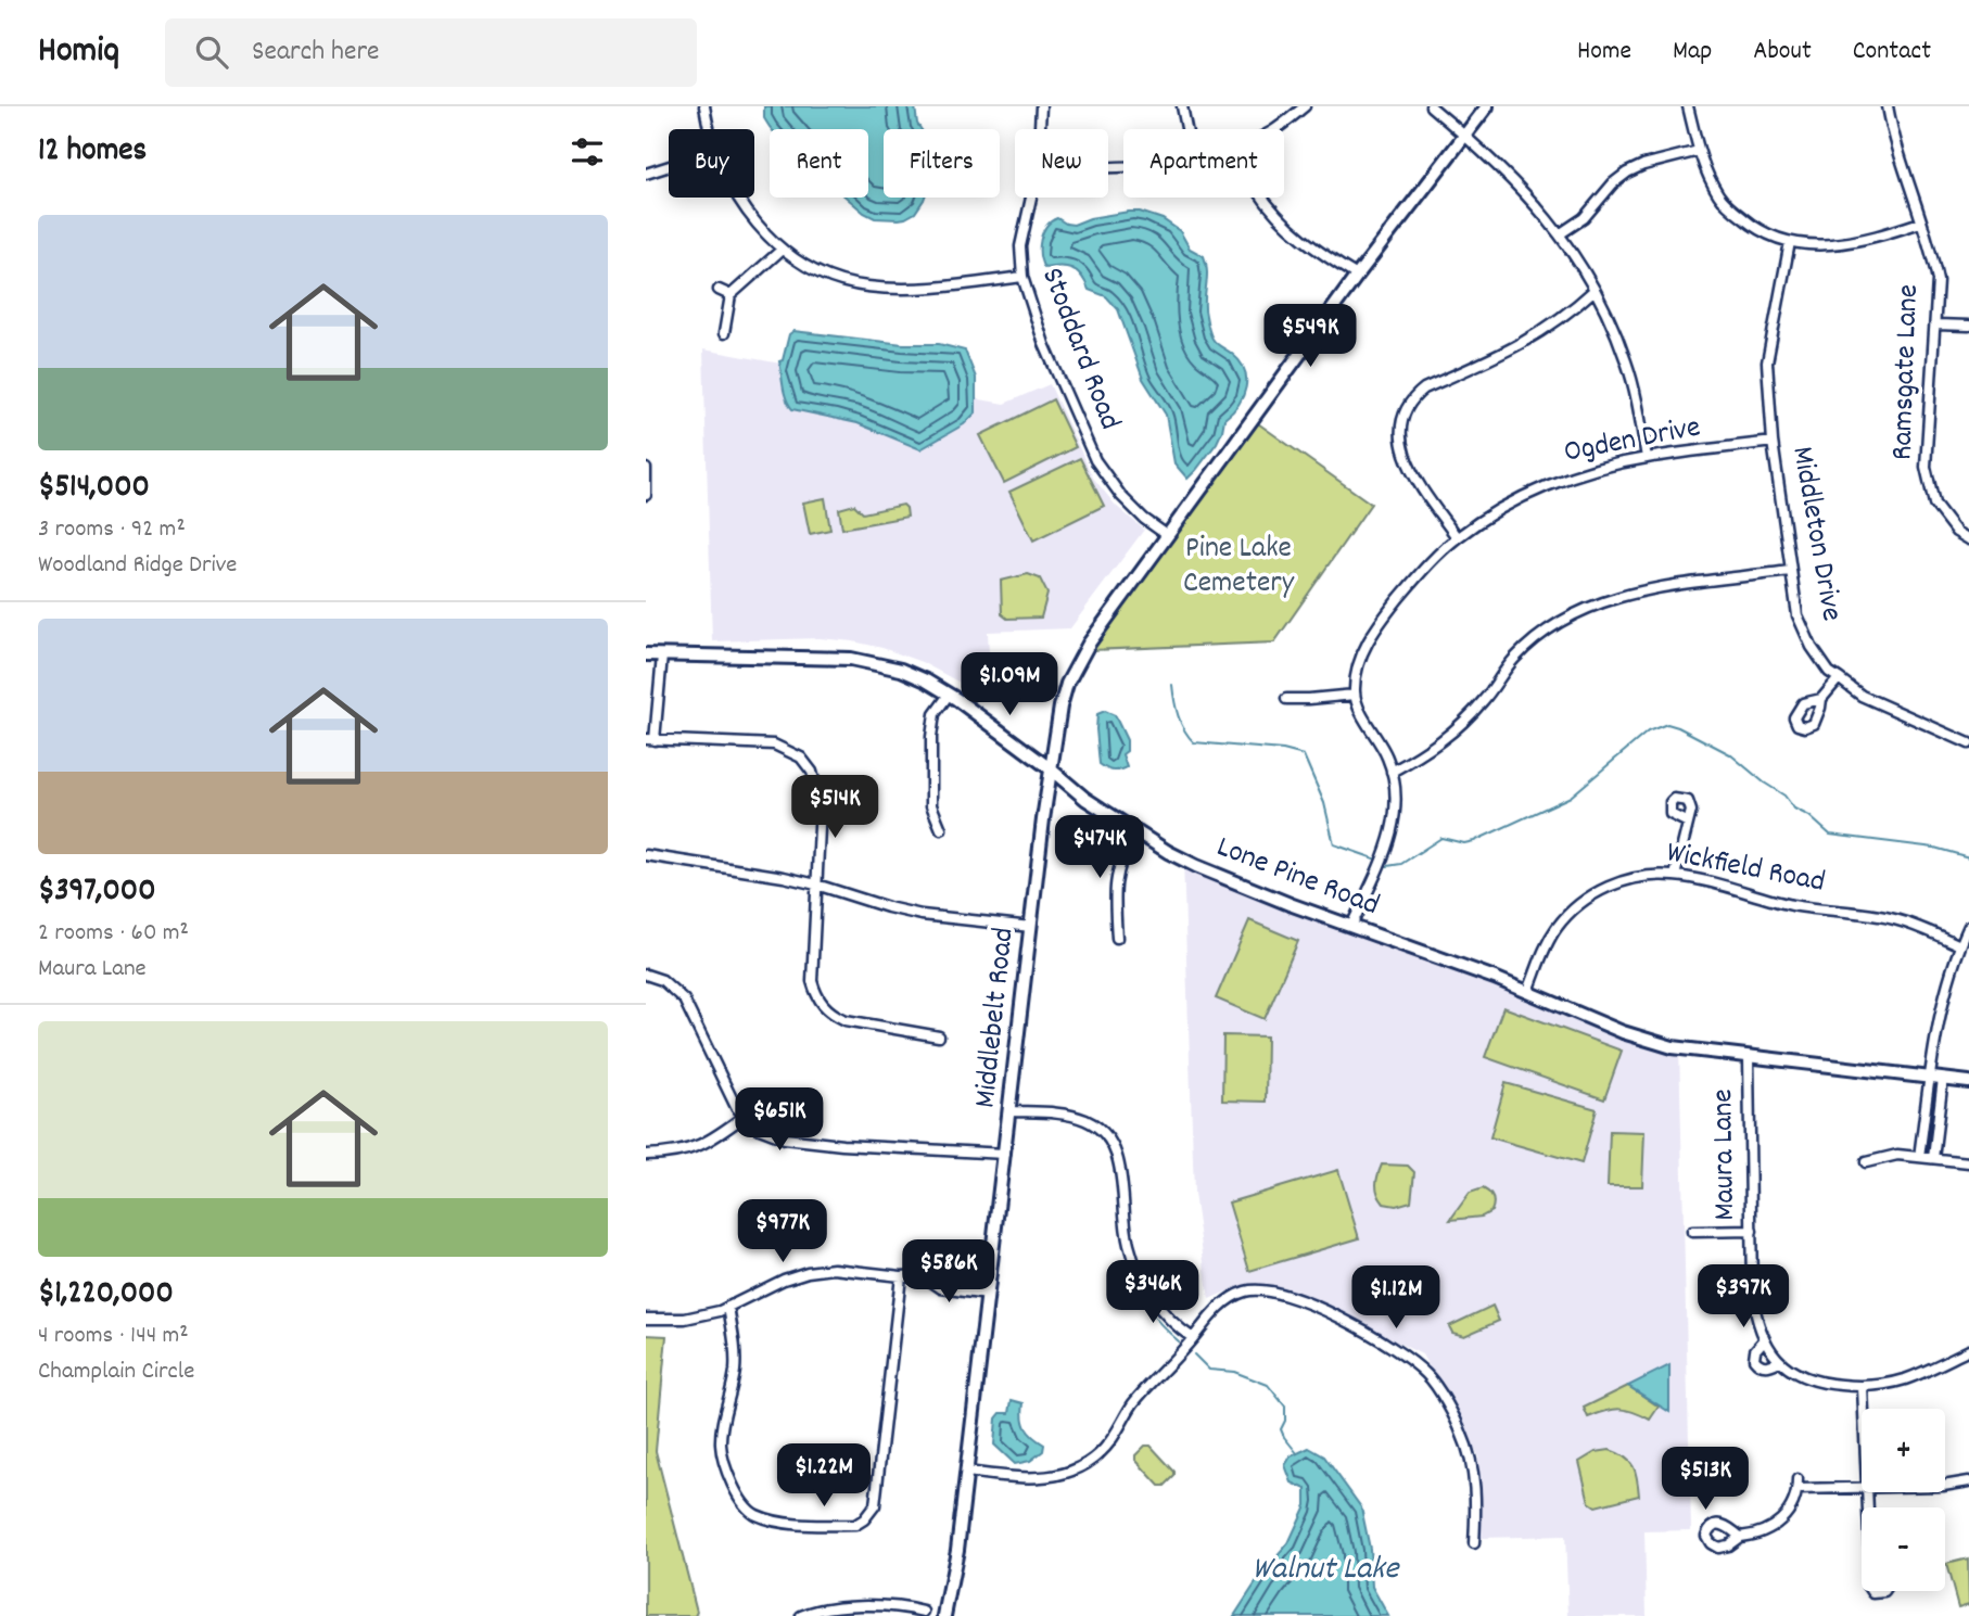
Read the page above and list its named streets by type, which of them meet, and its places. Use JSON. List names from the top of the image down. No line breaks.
{"streets":{"street":["Stoddard Road","Ramsgate Lane","Ogden Drive","Middleton Drive","Wickfield Road","Lone Pine Road","Middlebelt Road","Maura Lane"]},"crossings":[["Stoddard Road","Middlebelt Road"],["Ogden Drive","Middleton Drive"],["Wickfield Road","Lone Pine Road"],["Lone Pine Road","Middlebelt Road"],["Lone Pine Road","Maura Lane"]],"water":["Walnut Lake"],"parks":["Pine Lake Cemetery"],"page":{"header":"Homiq","search":"Search here","nav":["Home","Map","About","Contact"],"heading":"12 homes","chip":["Buy","Rent","Filters","New","Apartment"],"list":[{"name":"$514,000","note":"3 rooms · 92 m² · Woodland Ridge Drive"},{"name":"$397,000","note":"2 rooms · 60 m² · Maura Lane"},{"name":"$1,220,000","note":"4 rooms · 144 m² · Champlain Circle"}],"price":["$549K","$1.09M","$514K","$474K","$651K","$977K","$586K","$346K","$397K","$1.12M","$1.22M","$513K"],"map_buttons":["+","−"]}}
